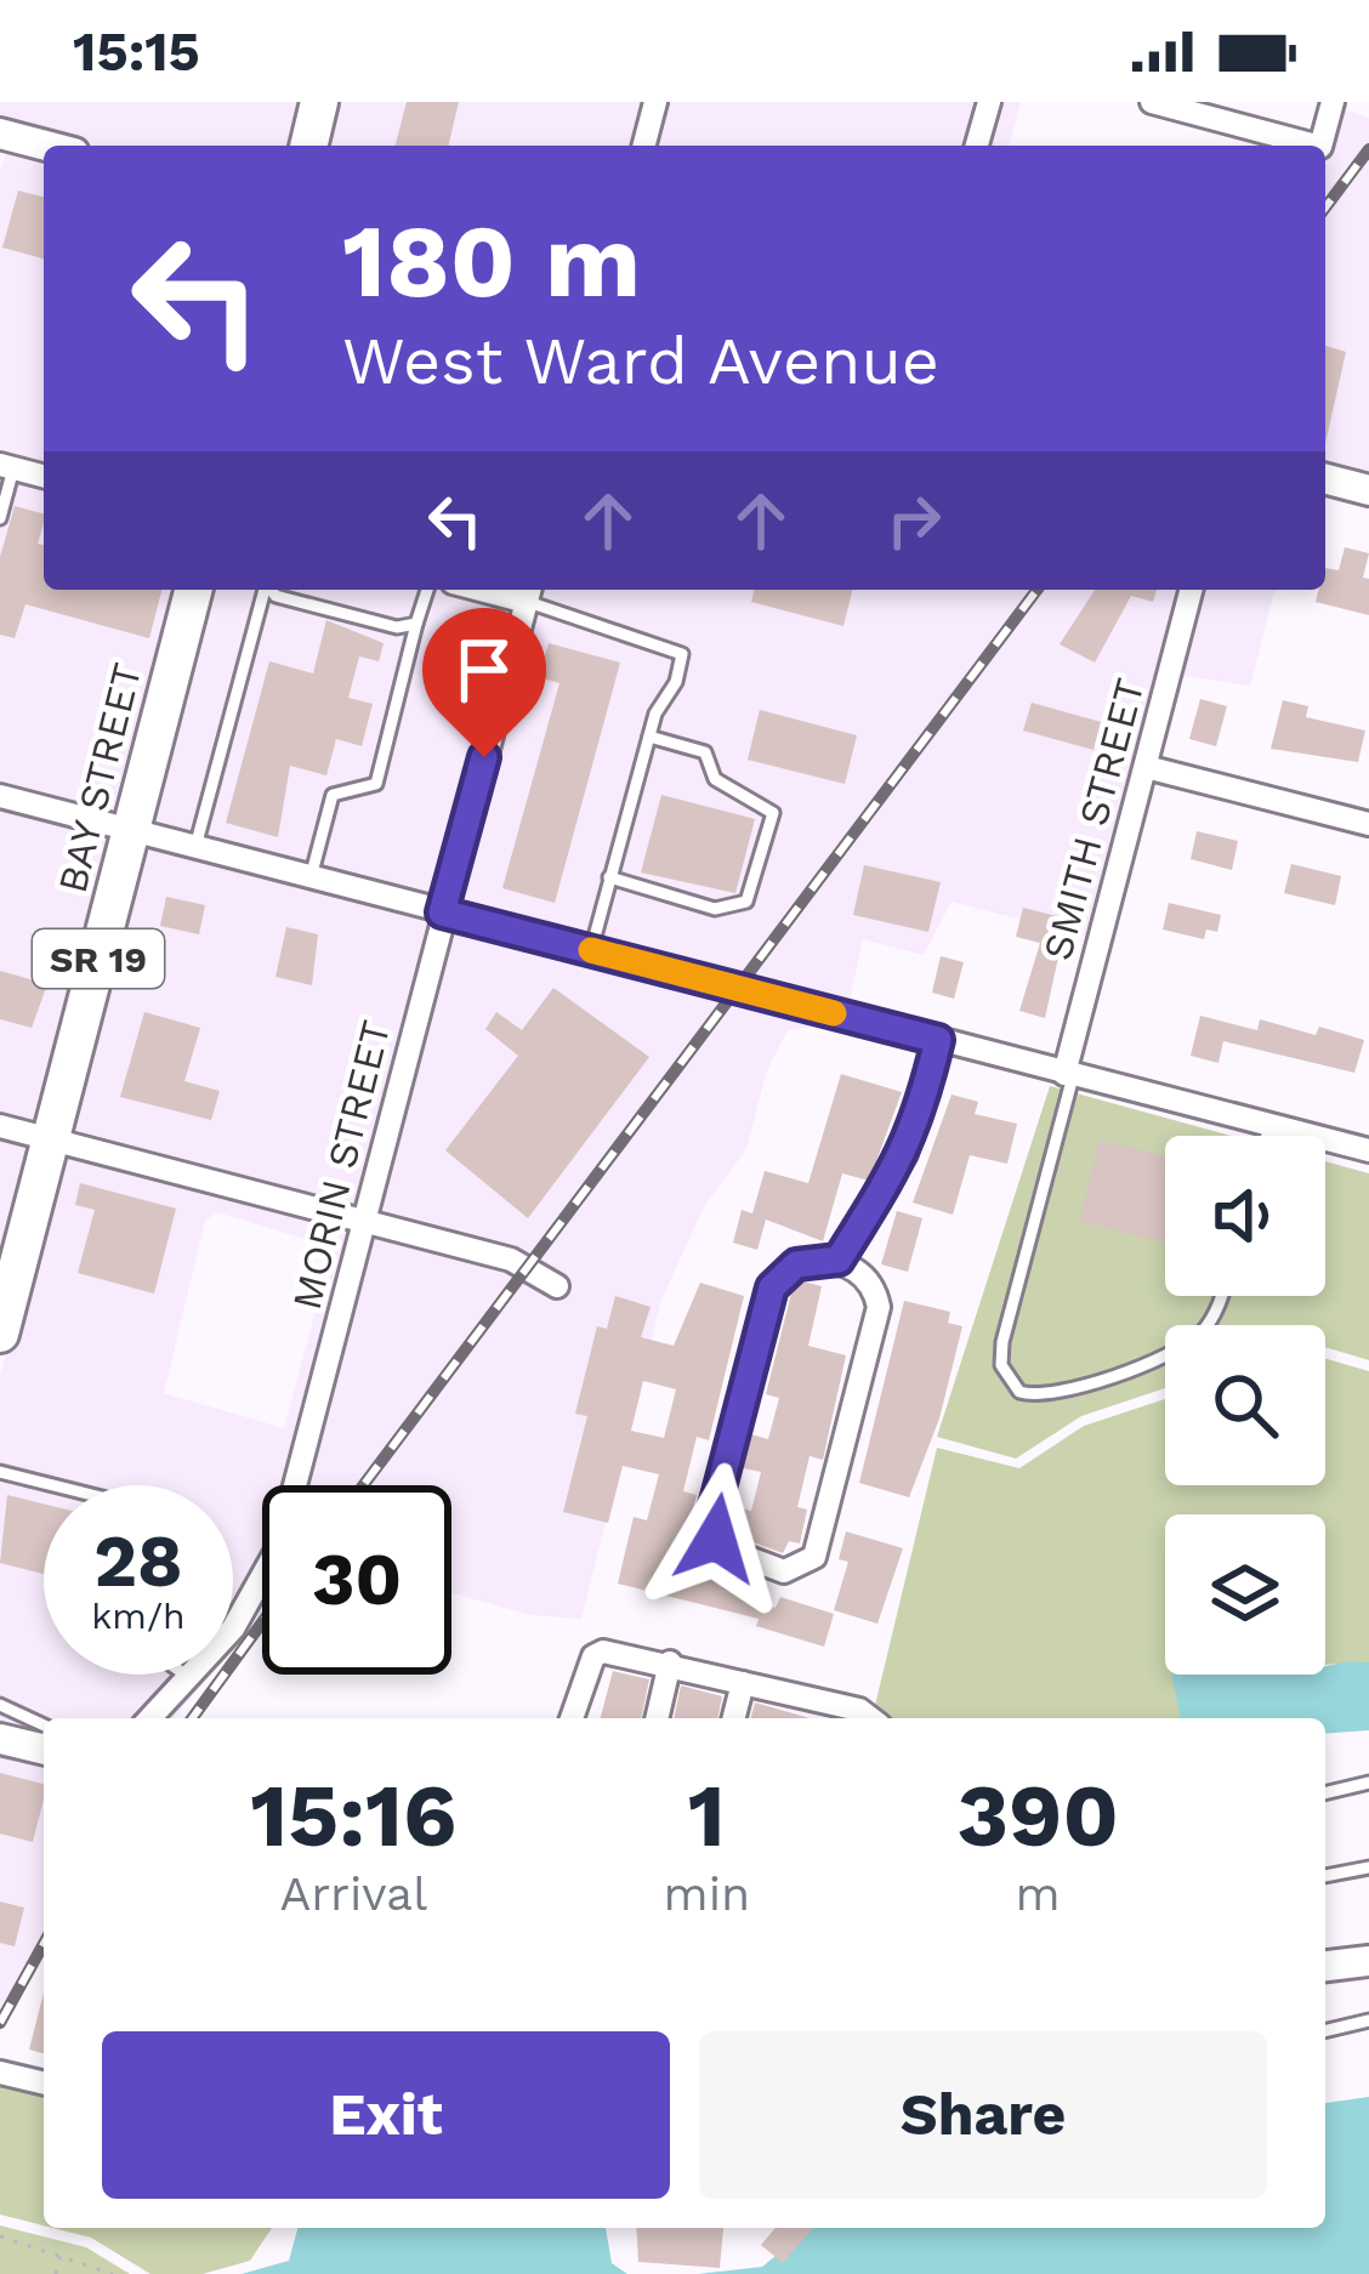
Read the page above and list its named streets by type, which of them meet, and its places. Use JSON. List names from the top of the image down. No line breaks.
{"streets":{"main road":["BAY STREET","SR 19"],"street":["SMITH STREET","MORIN STREET"]},"page":{"status":"15:15","turn":["180 m","West Ward Avenue"],"speed":"28 km/h","limit":"30","eta":["15:16","Arrival","1","min","390","m"],"buttons":["Exit","Share"]}}
